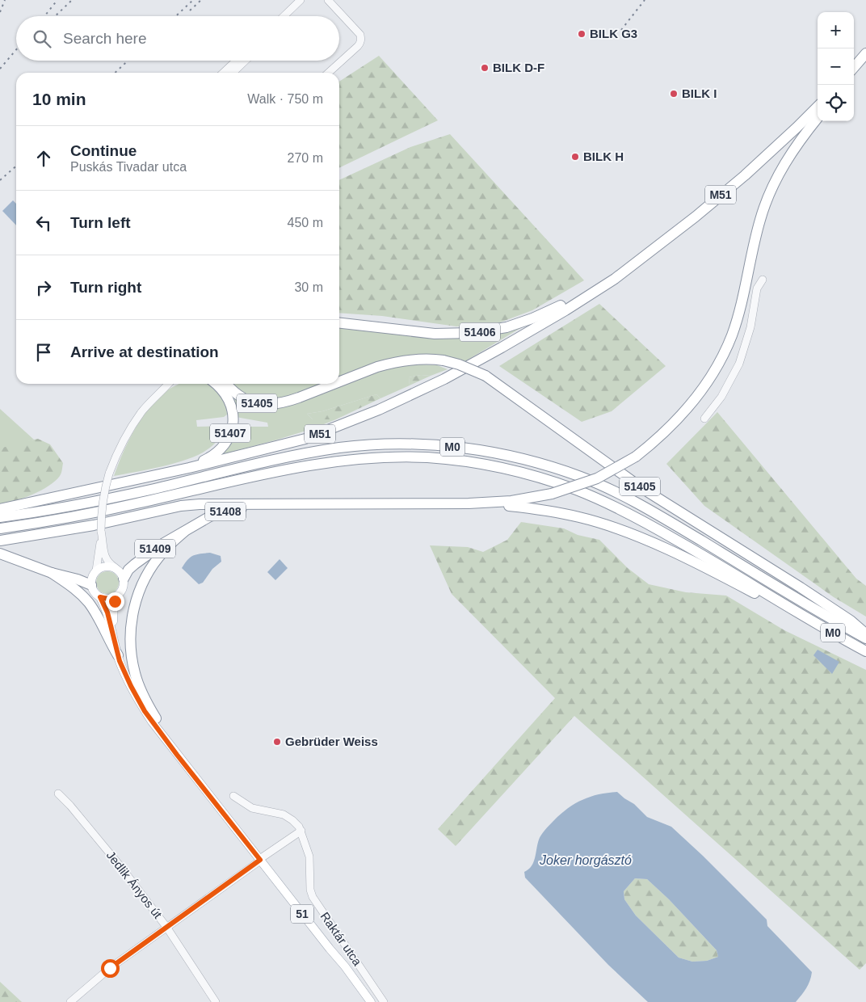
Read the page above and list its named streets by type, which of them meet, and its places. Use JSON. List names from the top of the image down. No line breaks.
{"streets":{"highway":["M51","51406","51405","51407","M0","51408","51409"],"main road":["51"],"street":["Jedlik Ányos út","Raktár utca"]},"crossings":[["M51","51406"],["M51","51407"],["51408","51409"],["51408","51"],["51409","51"]],"water":["Joker horgásztó"],"places":["BILK G3","BILK D-F","BILK I","BILK H","Gebrüder Weiss"],"page":{"map_buttons":["+","−"],"search":"Search here","heading":["10 min","Walk · 750 m"],"list":[["Continue","Puskás Tivadar utca","270 m"],["Turn left","450 m"],["Turn right","30 m"],"Arrive at destination"]}}
